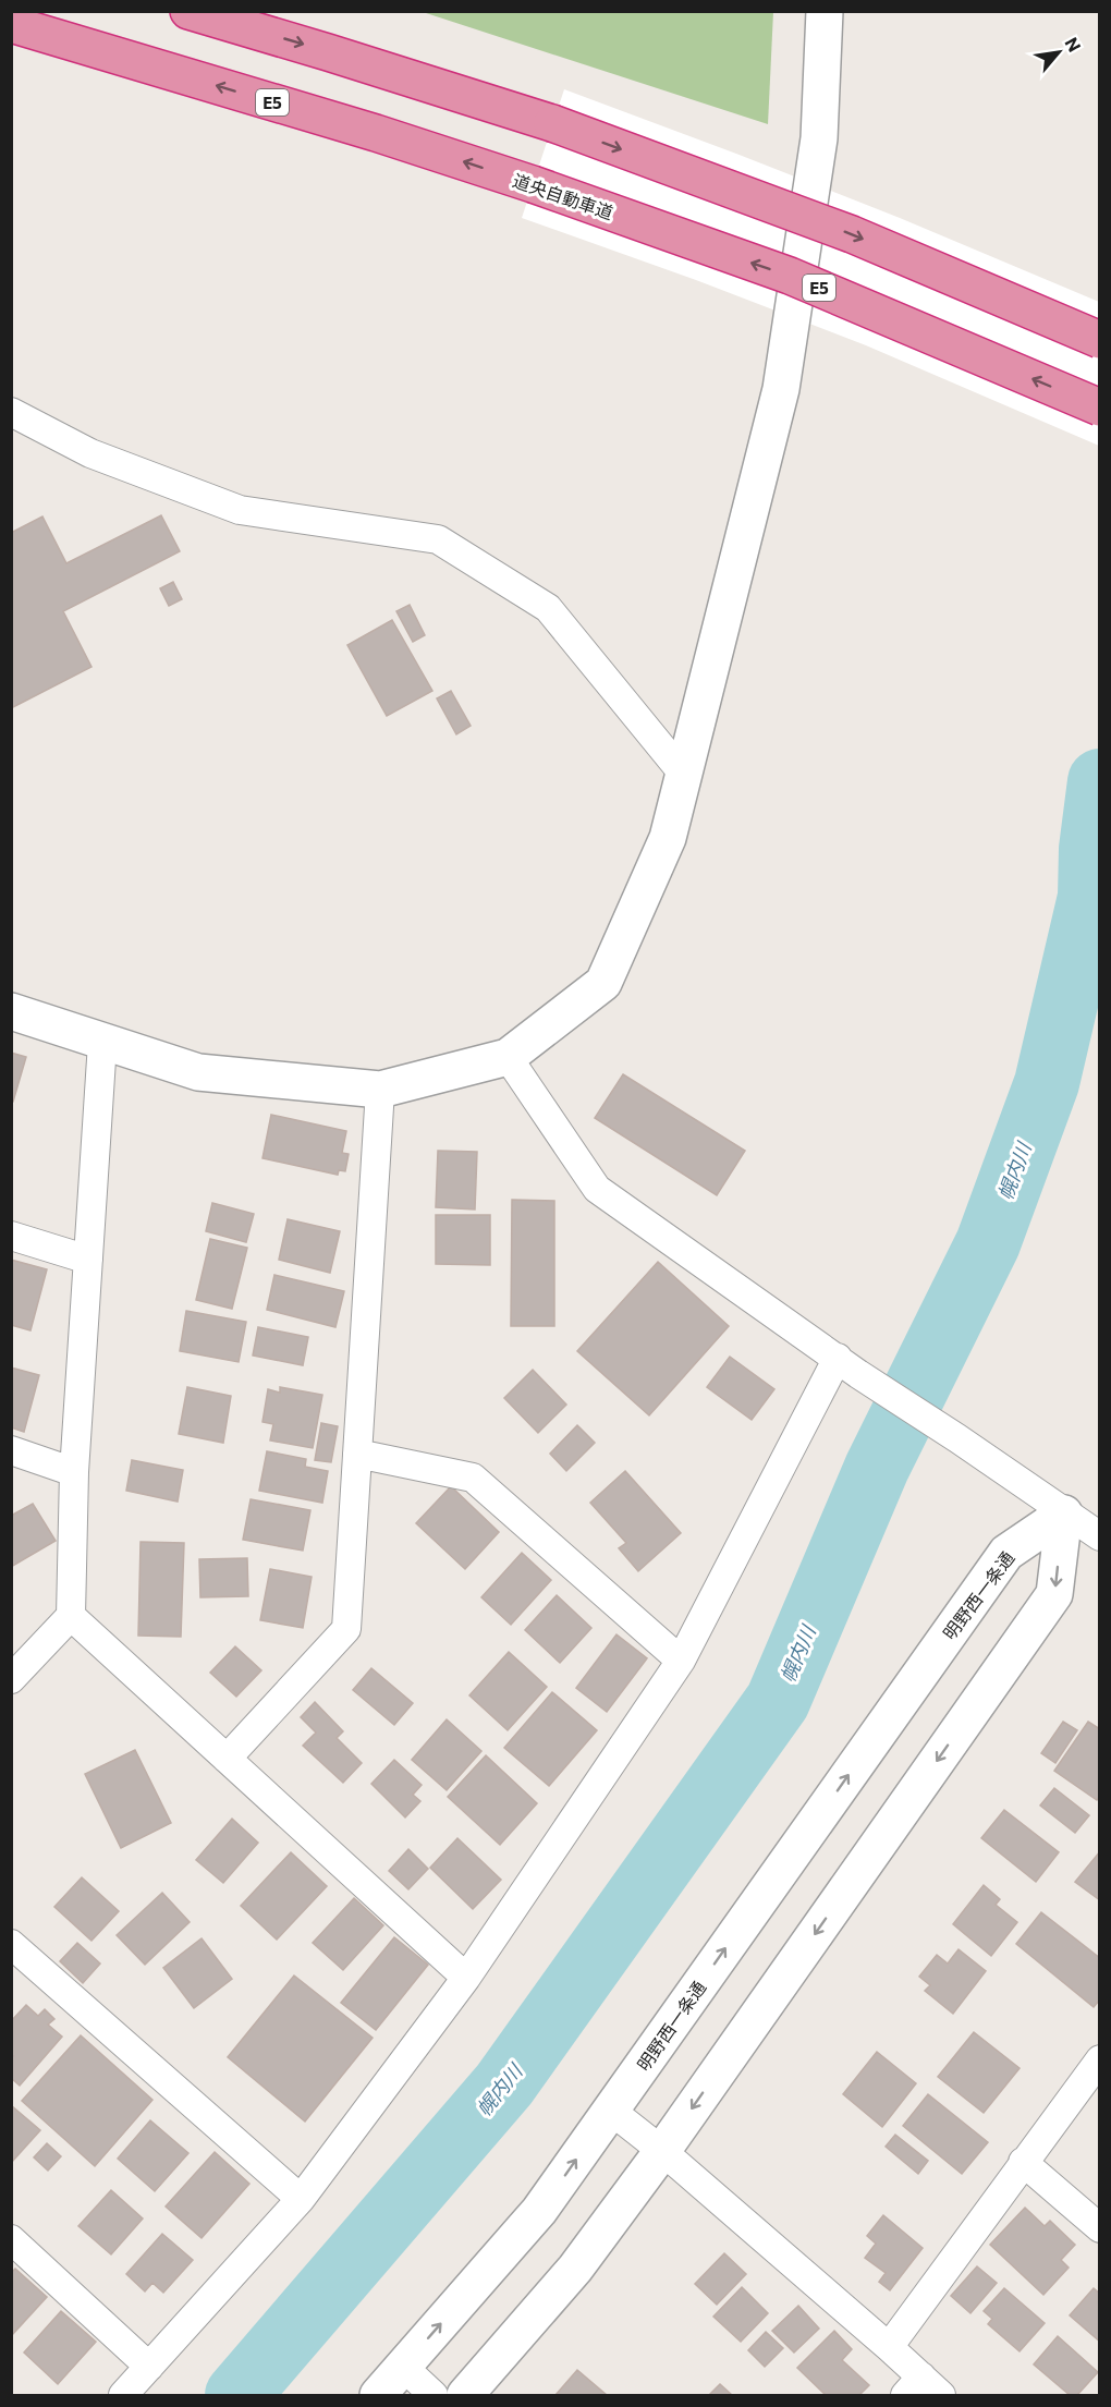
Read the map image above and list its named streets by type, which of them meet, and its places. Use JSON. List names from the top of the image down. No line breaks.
{"streets":{"highway":["E5","道央自動車道"],"street":["明野西一条通"]},"water":["幌内川"],"north":"top right"}
